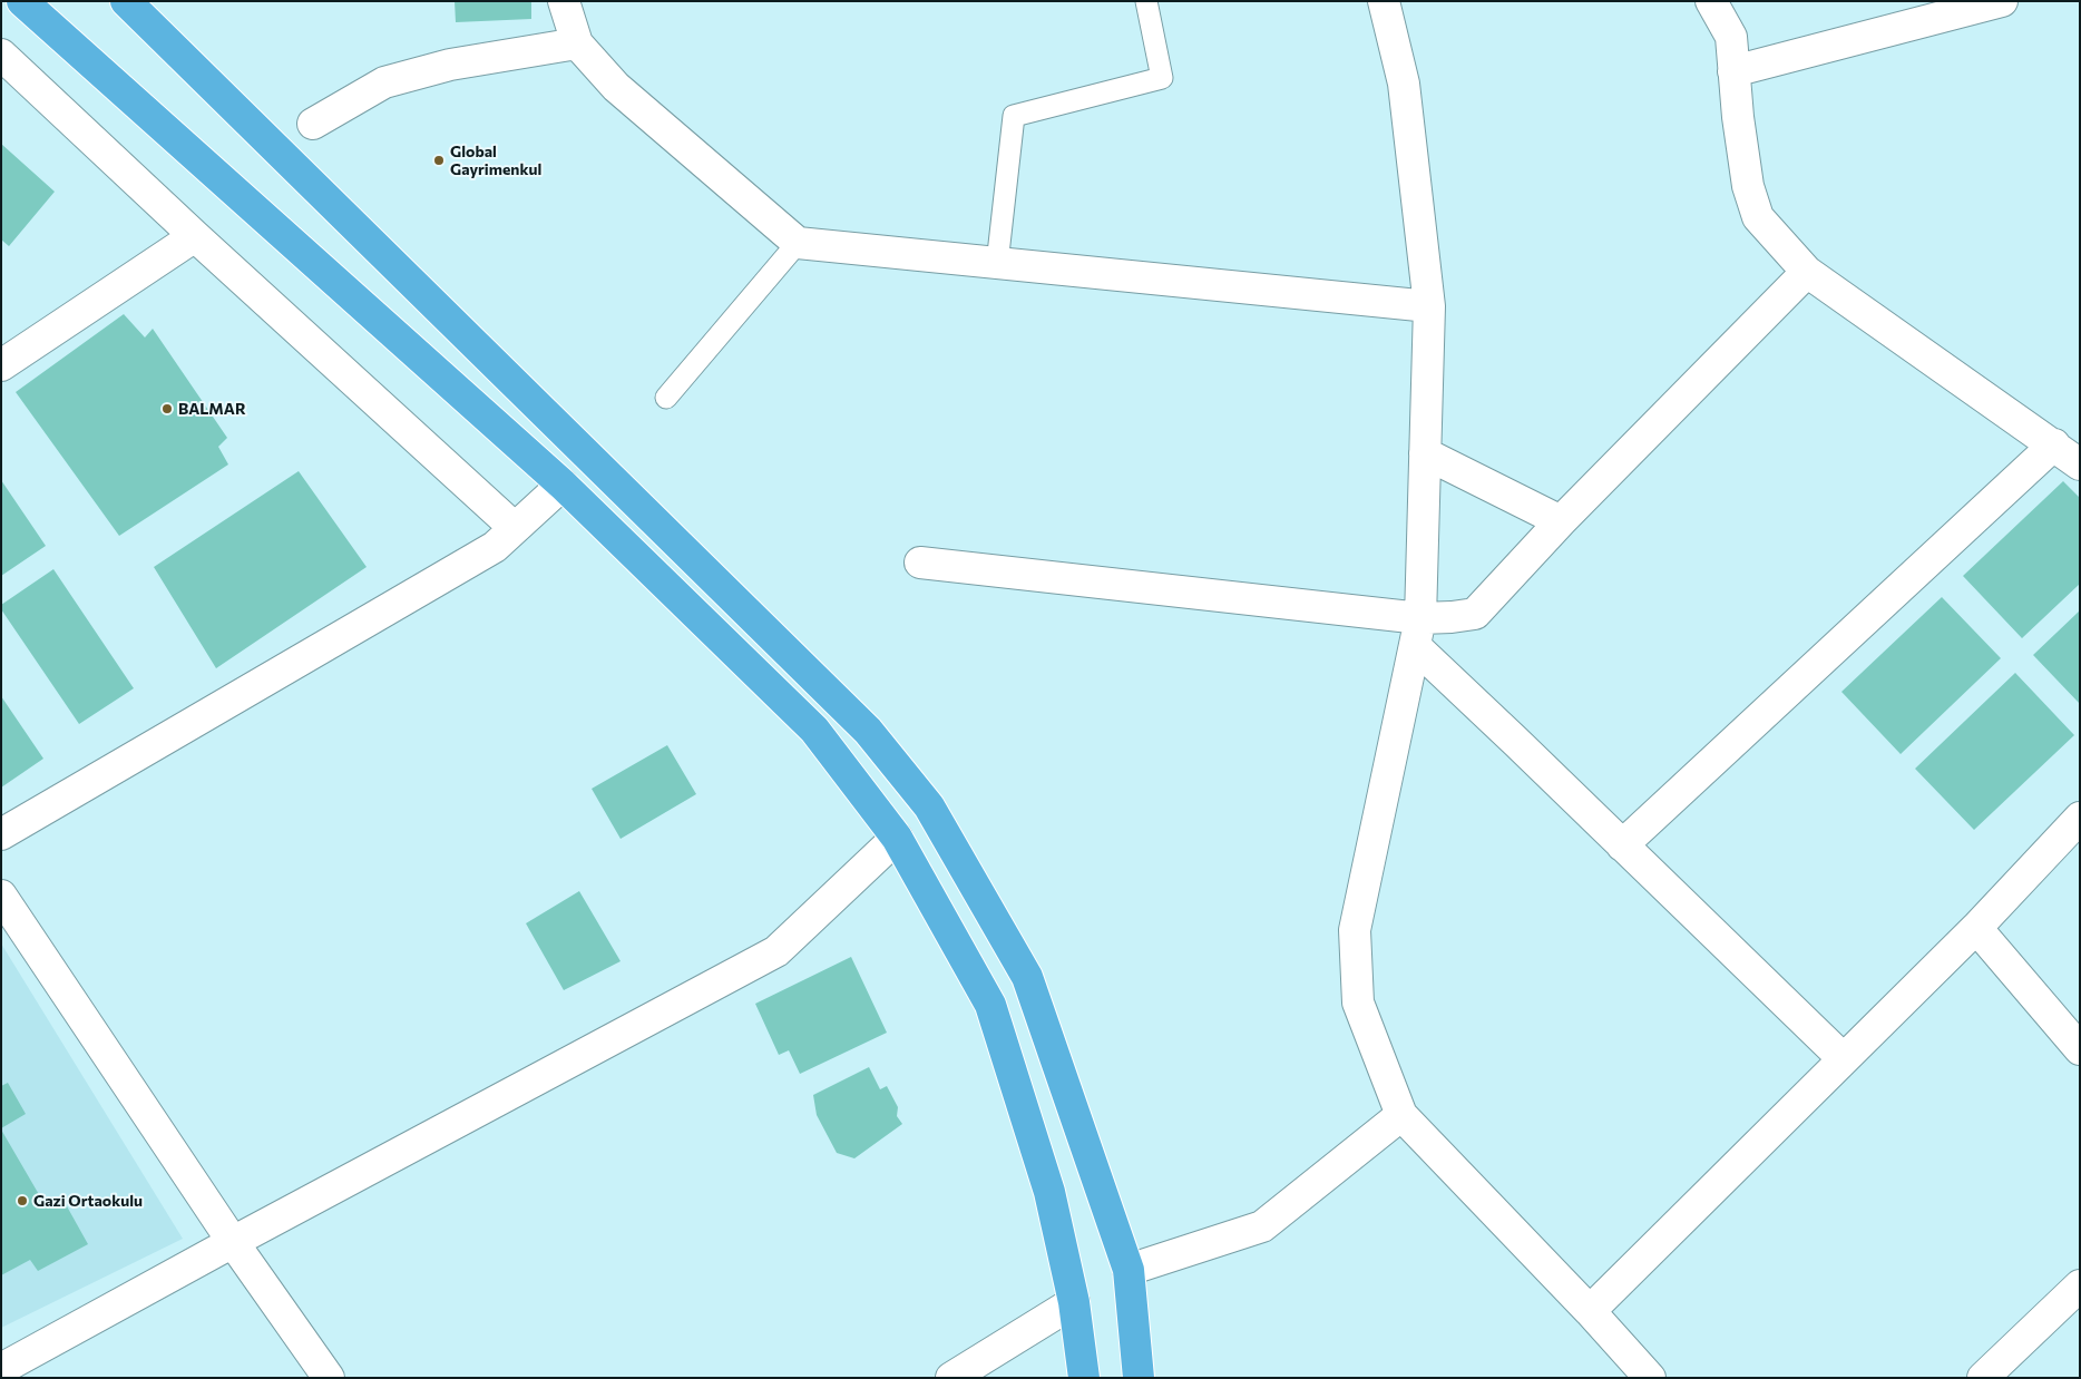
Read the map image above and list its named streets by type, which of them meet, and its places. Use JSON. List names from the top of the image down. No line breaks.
{"places":["Global Gayrimenkul","BALMAR","Gazi Ortaokulu"]}
